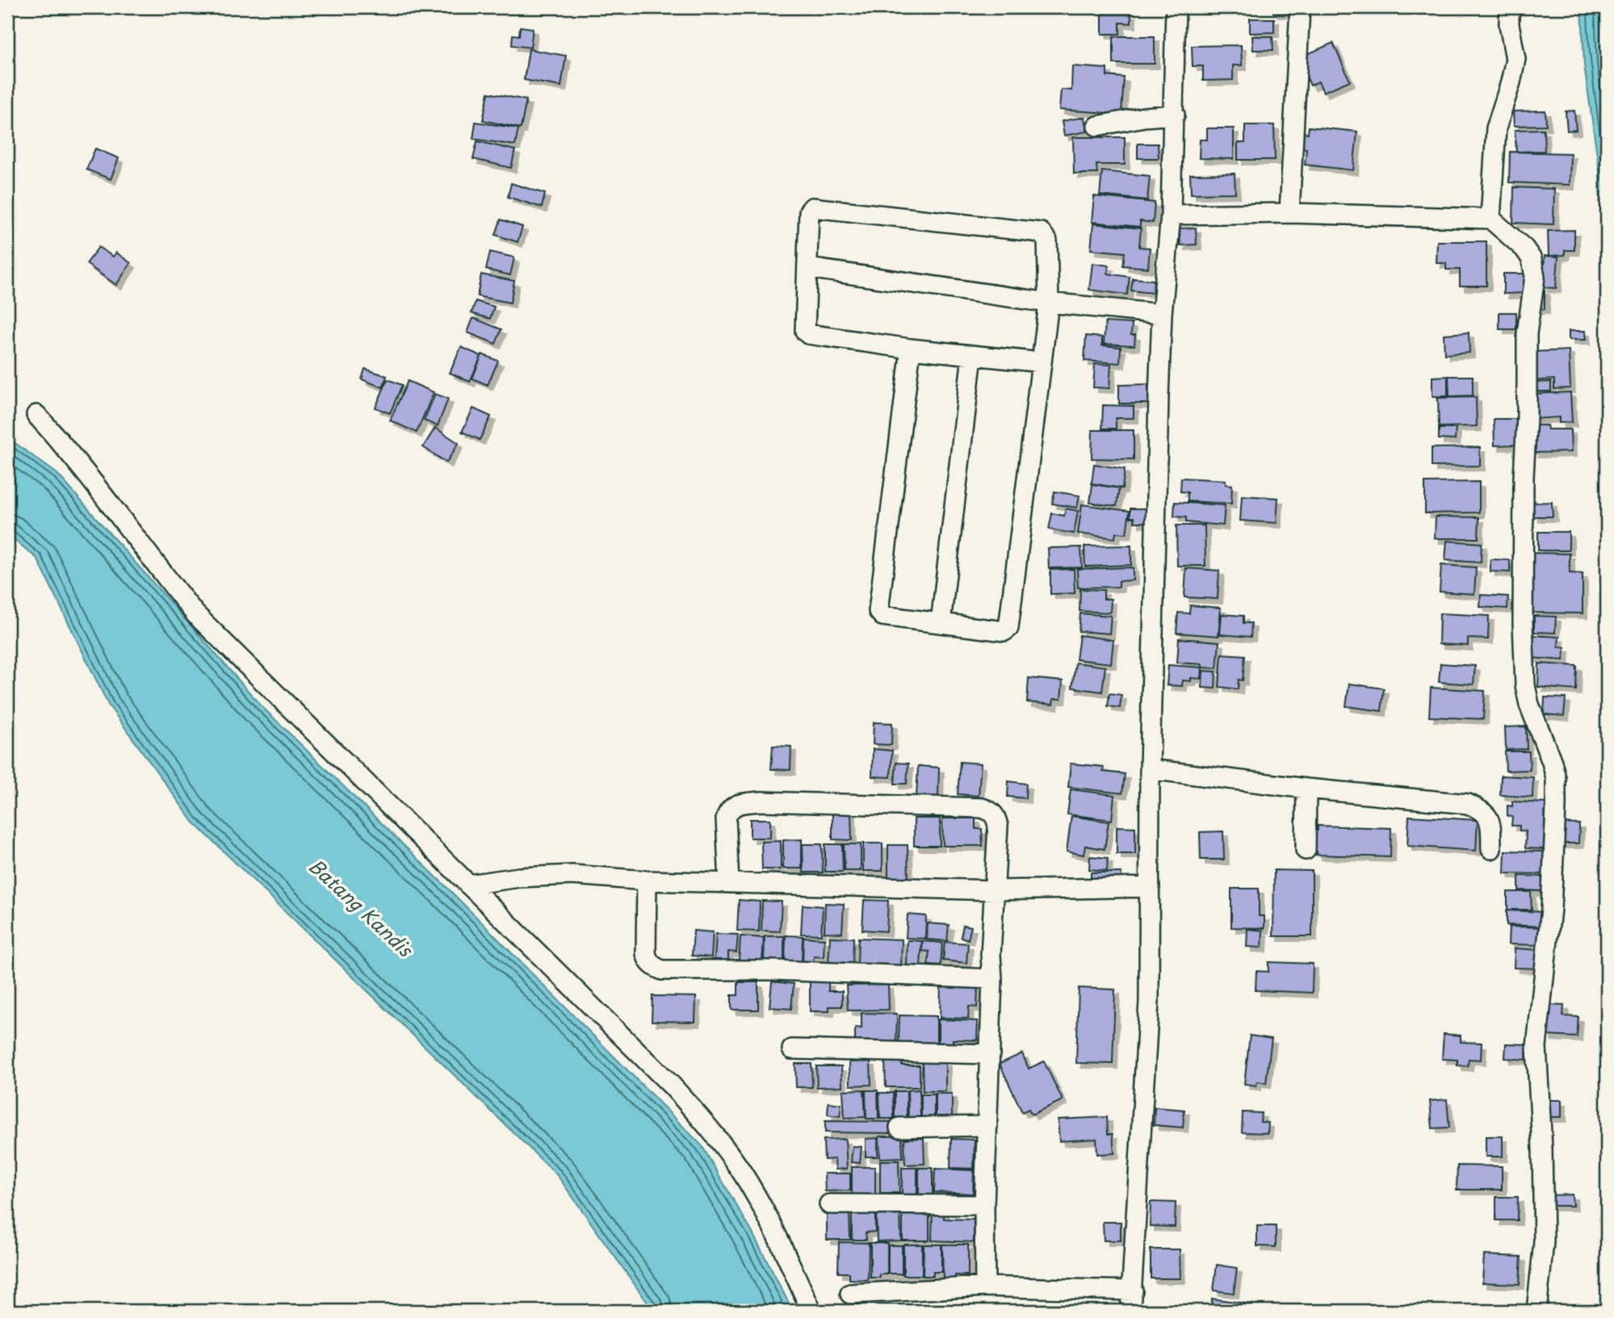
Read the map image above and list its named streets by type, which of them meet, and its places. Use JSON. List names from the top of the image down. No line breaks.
{"water":["Batang Kandis"]}
